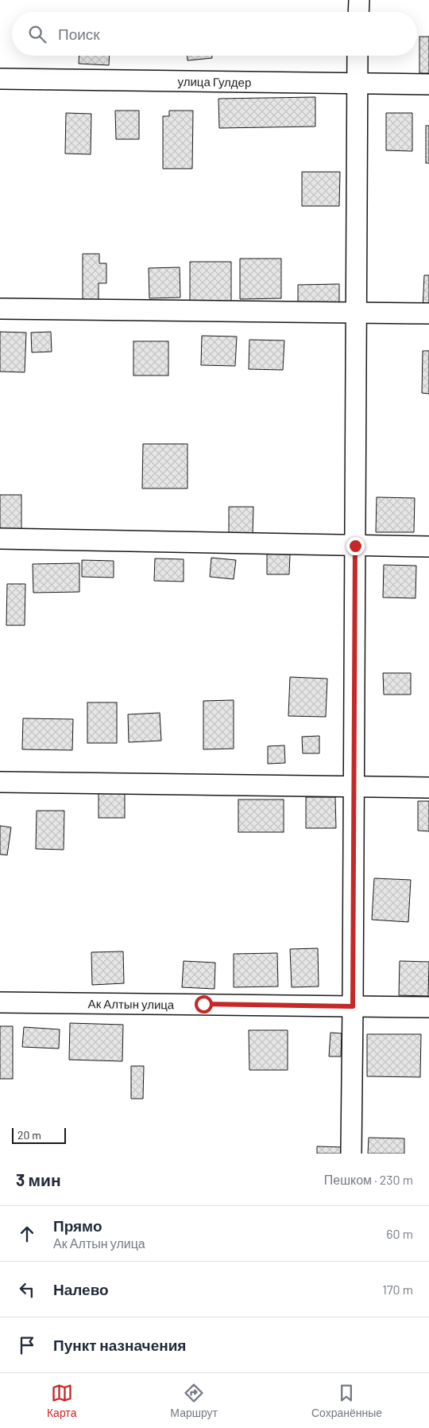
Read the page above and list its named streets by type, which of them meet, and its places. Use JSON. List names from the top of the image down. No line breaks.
{"streets":{"street":["улица Гулдер","Ак Алтын улица"]},"scale_bar":"20 m","page":{"search":"Поиск","scale":"20 m","heading":["3 мин","Пешком · 230 m"],"list":[["Прямо","Ак Алтын улица","60 m"],["Налево","170 m"],"Пункт назначения"],"nav":["Карта","Маршрут","Сохранённые"]}}
